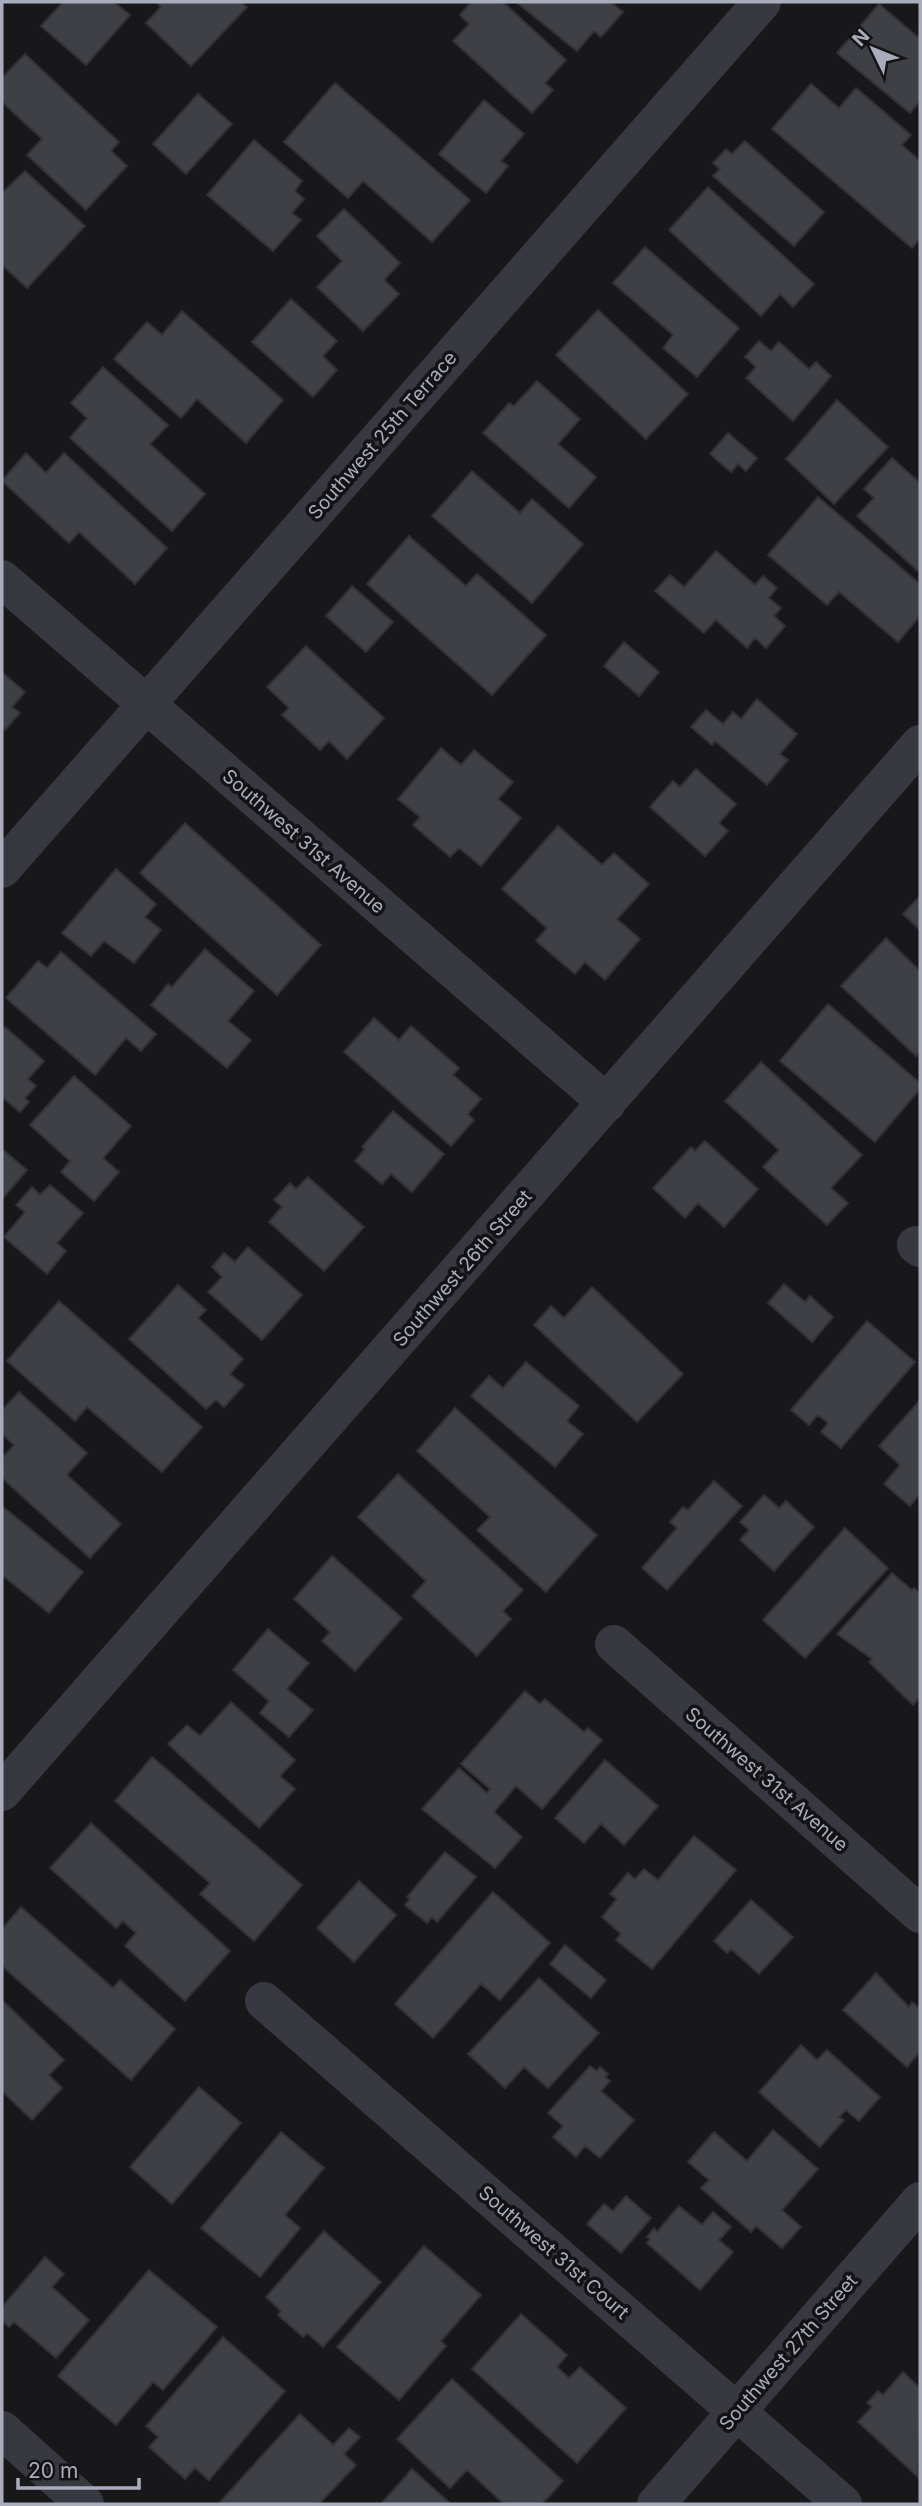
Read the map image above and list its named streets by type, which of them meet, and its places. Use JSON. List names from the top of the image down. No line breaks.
{"streets":{"street":["Southwest 25th Terrace","Southwest 31st Avenue","Southwest 26th Street","Southwest 31st Court","Southwest 27th Street"]},"crossings":[["Southwest 25th Terrace","Southwest 31st Avenue"],["Southwest 31st Avenue","Southwest 26th Street"],["Southwest 31st Court","Southwest 27th Street"]],"scale_bar":"20 m","north":"top left"}
